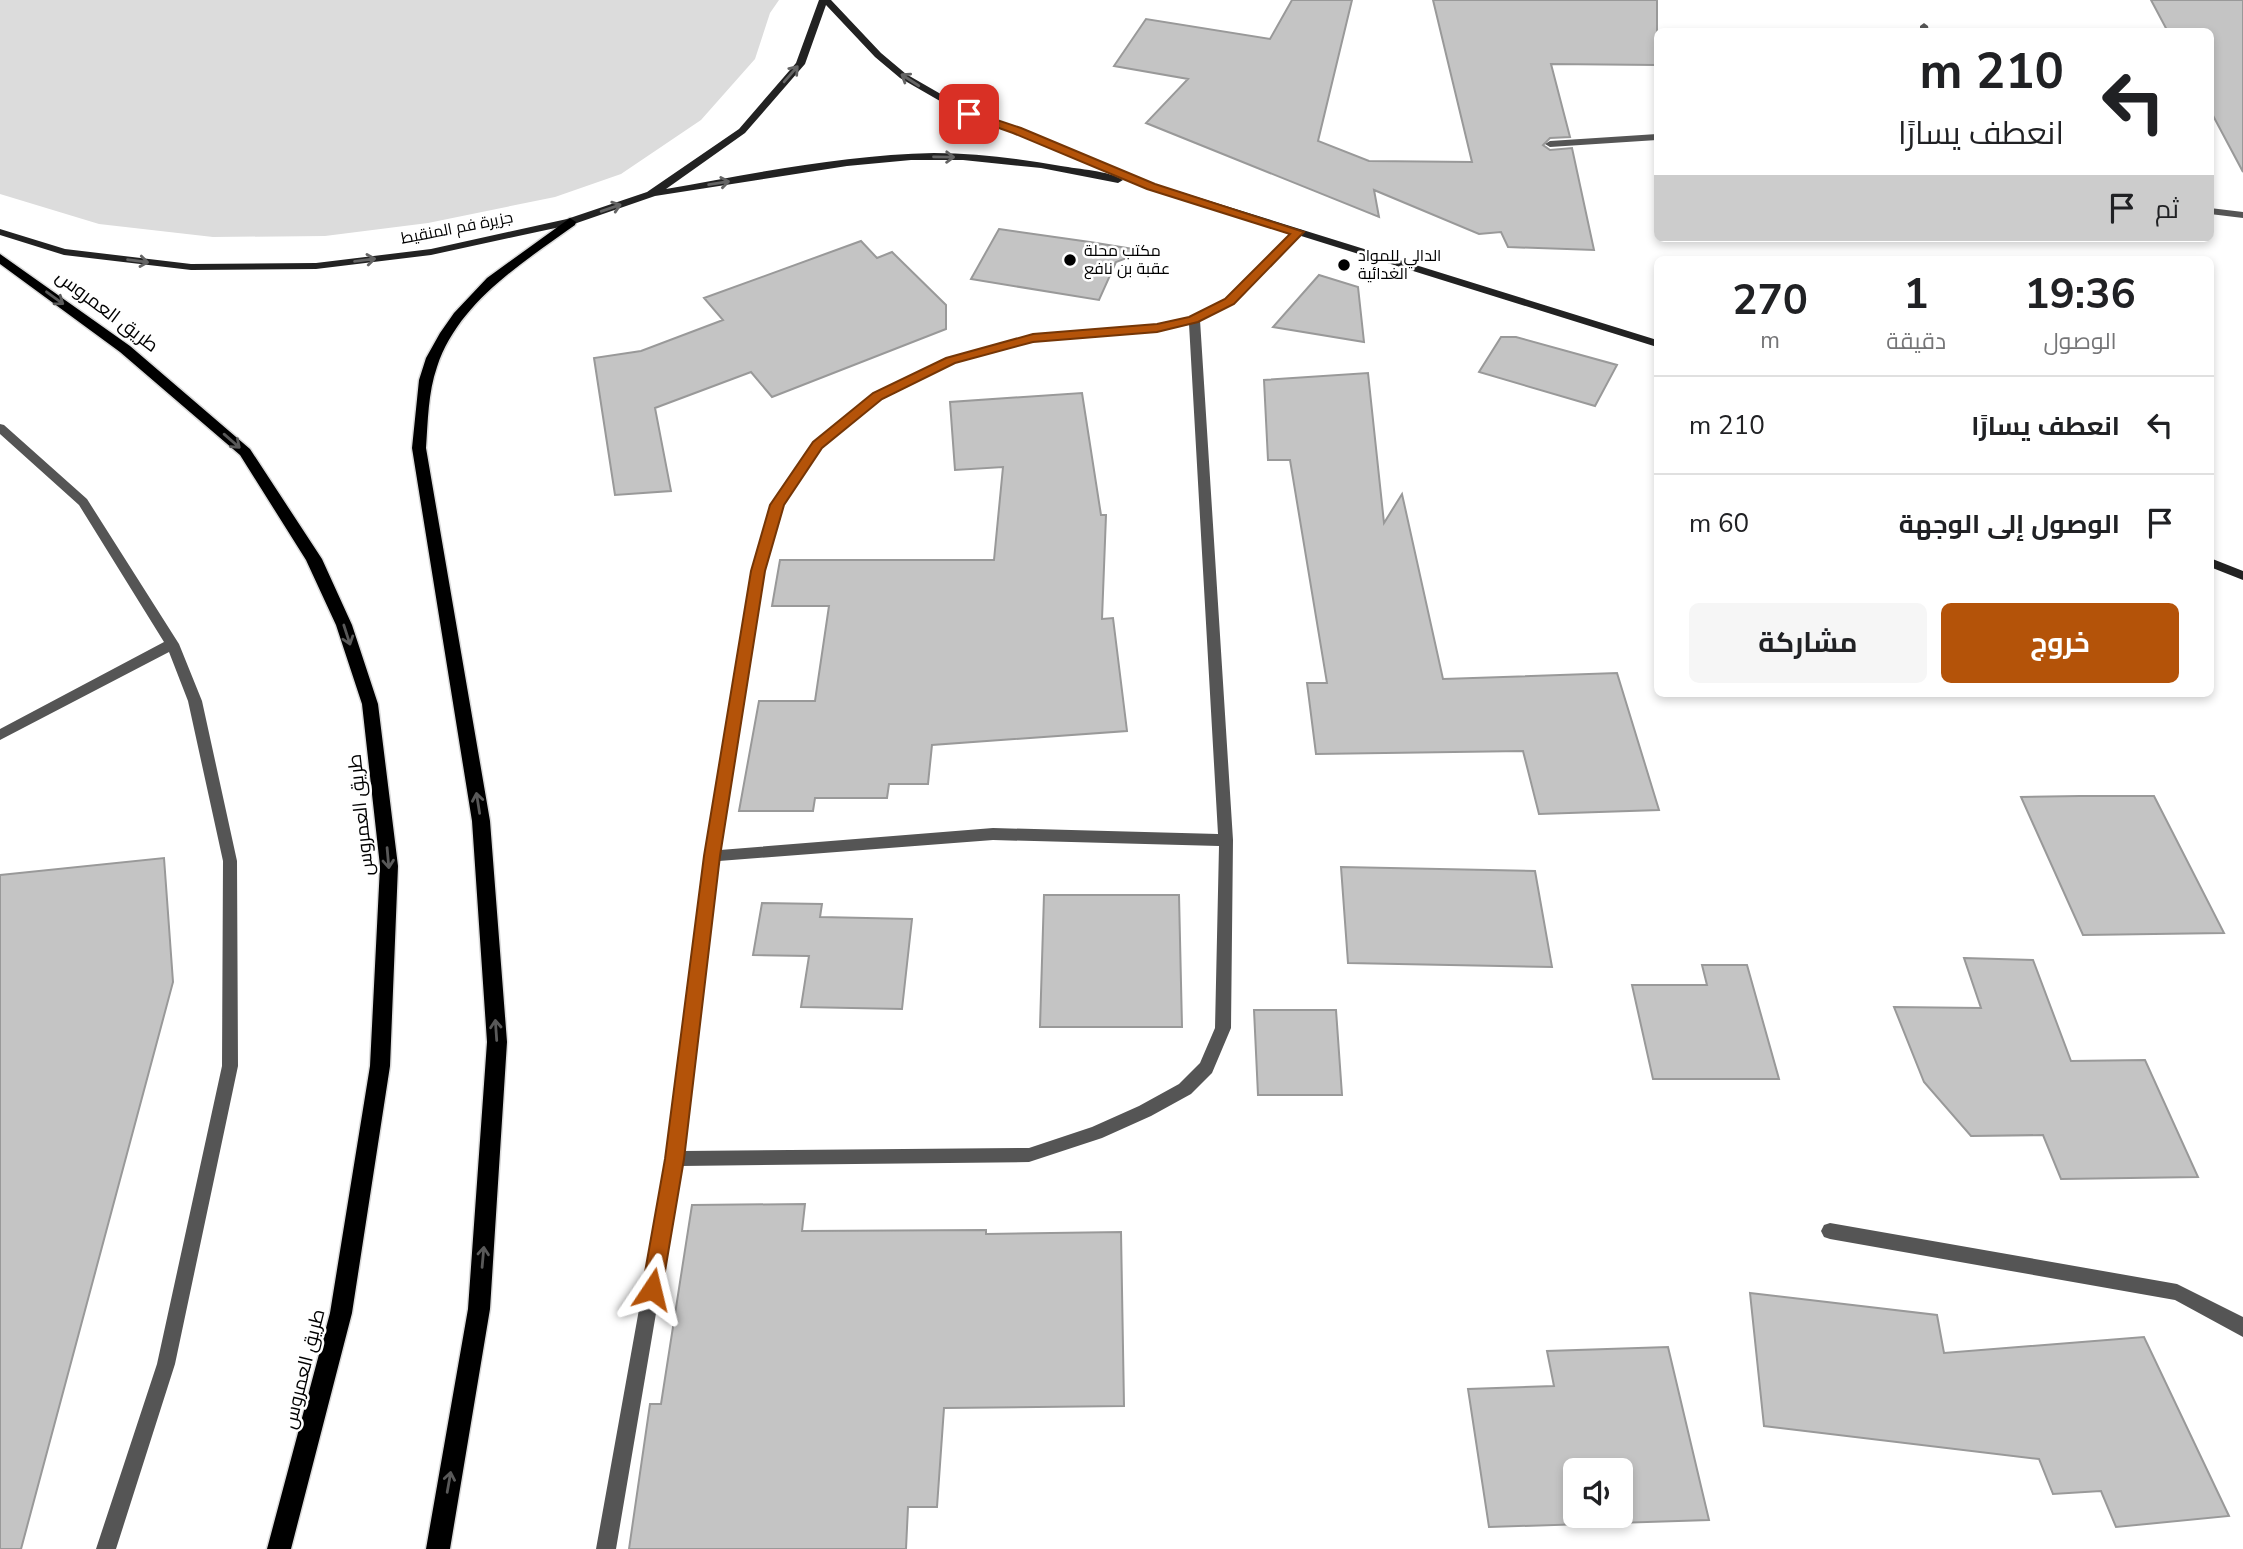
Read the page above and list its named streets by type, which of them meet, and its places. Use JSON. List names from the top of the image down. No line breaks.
{"streets":{"main road":["جزيرة فم المنقيط","طريق العمروس"]},"one_way":["جزيرة فم المنقيط"],"places":["مكتب محلة عقبة بن نافع","الدالي للمواد الغدائية"],"page":{"turn":["210 m","انعطف يسارًا"],"then":"ثم","eta":["19:36","الوصول","1","دقيقة","270","m"],"list":[{"name":"انعطف يسارًا","value":"210 m"},{"name":"الوصول إلى الوجهة","value":"60 m"}],"buttons":["خروج","مشاركة"]}}
